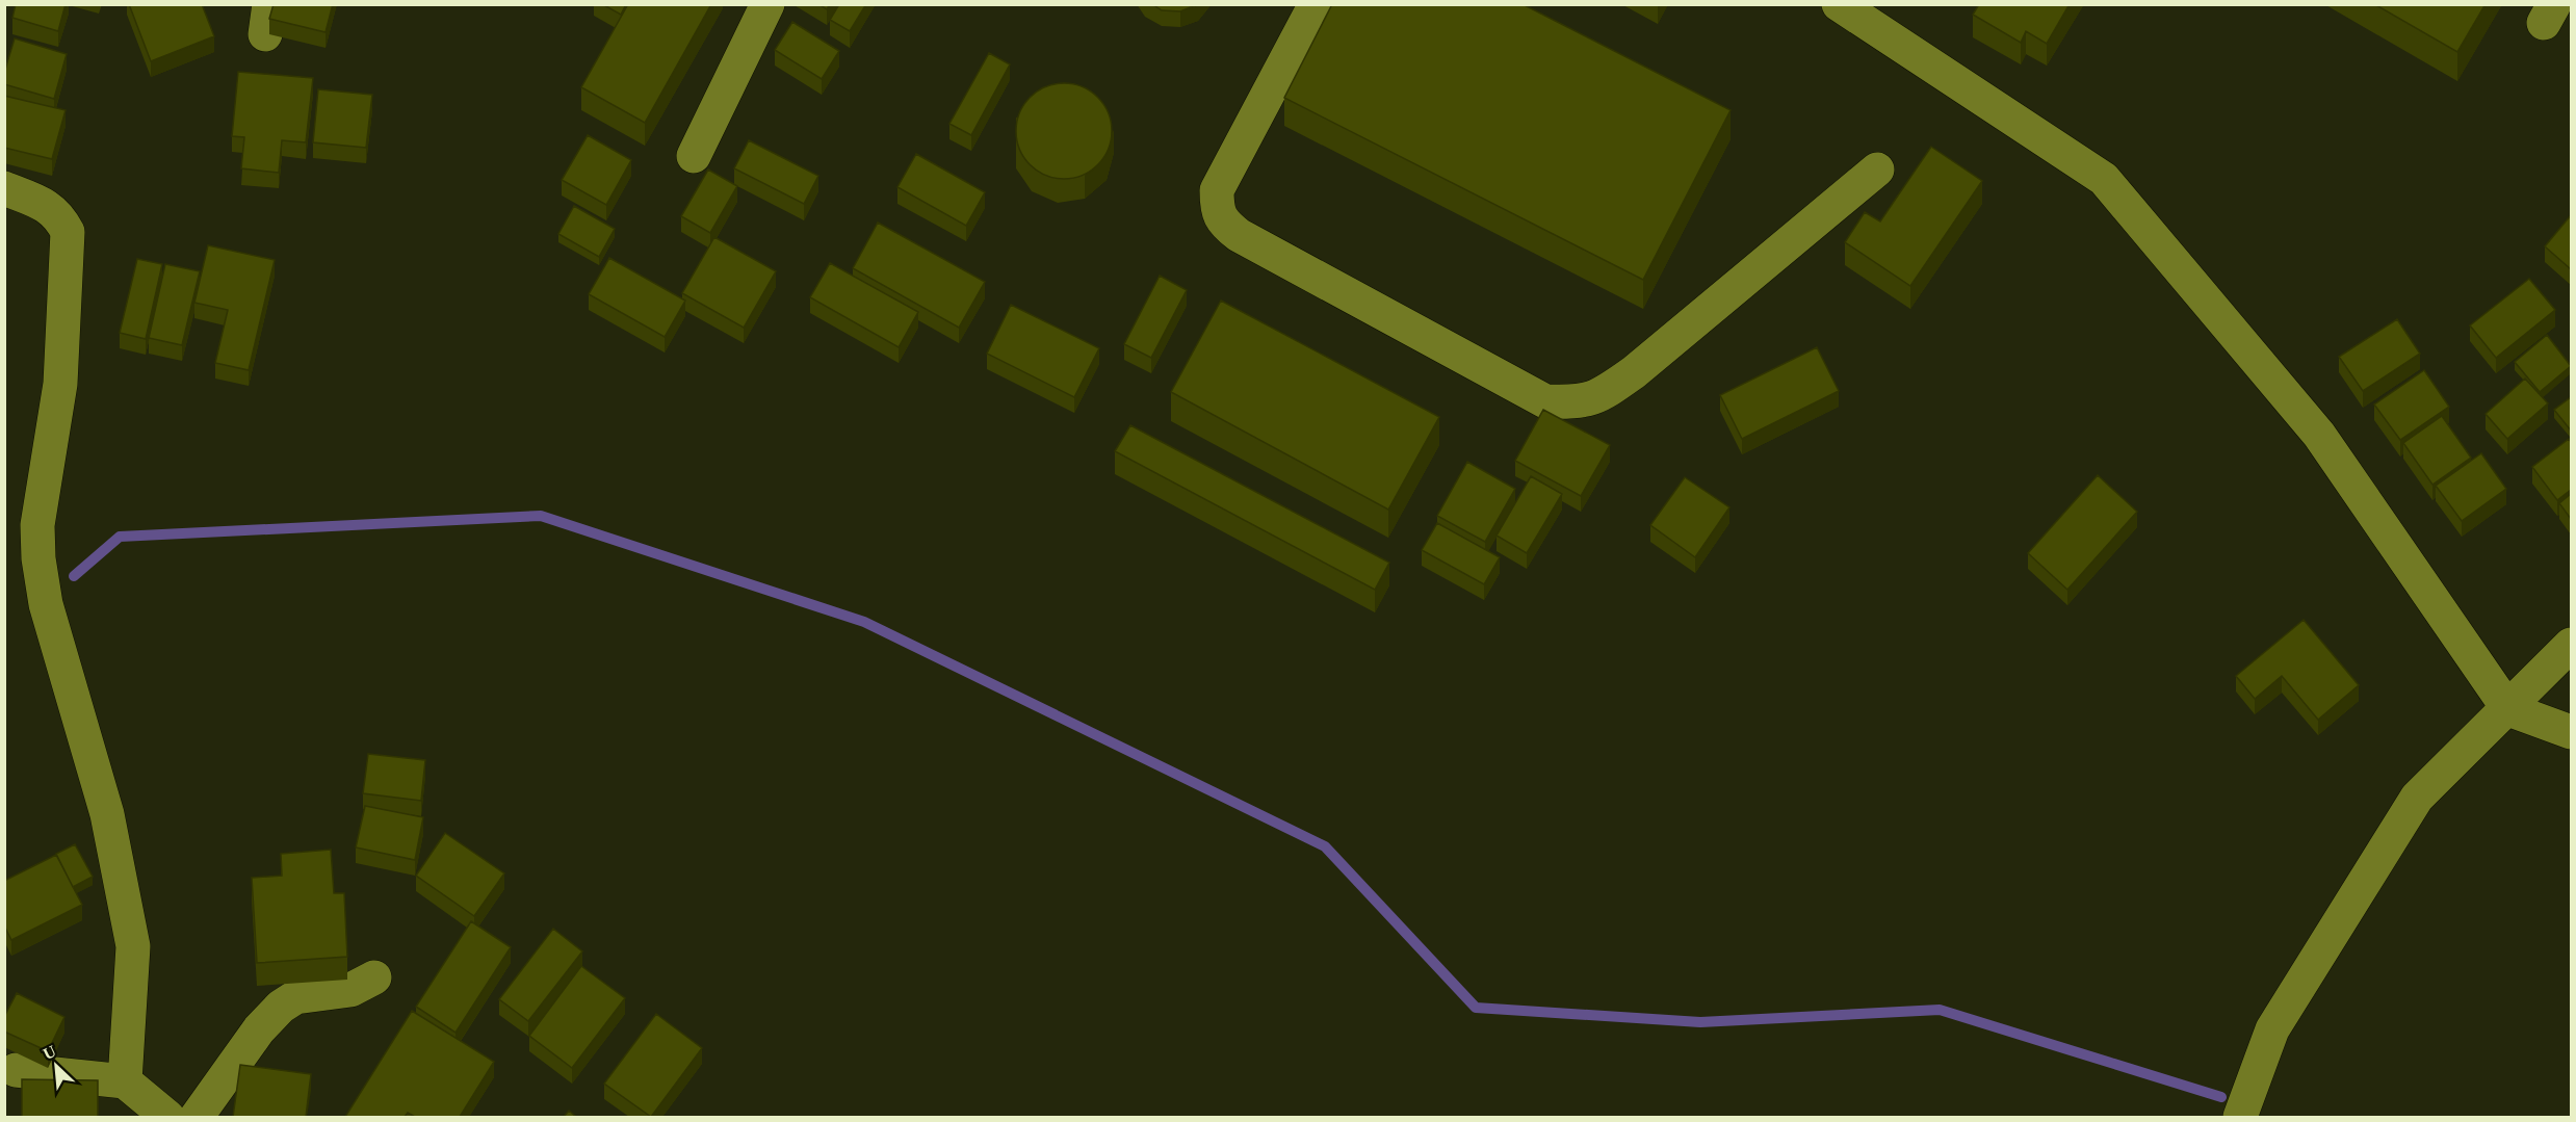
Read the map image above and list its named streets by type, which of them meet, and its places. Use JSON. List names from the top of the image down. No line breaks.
{"north":"top left"}
